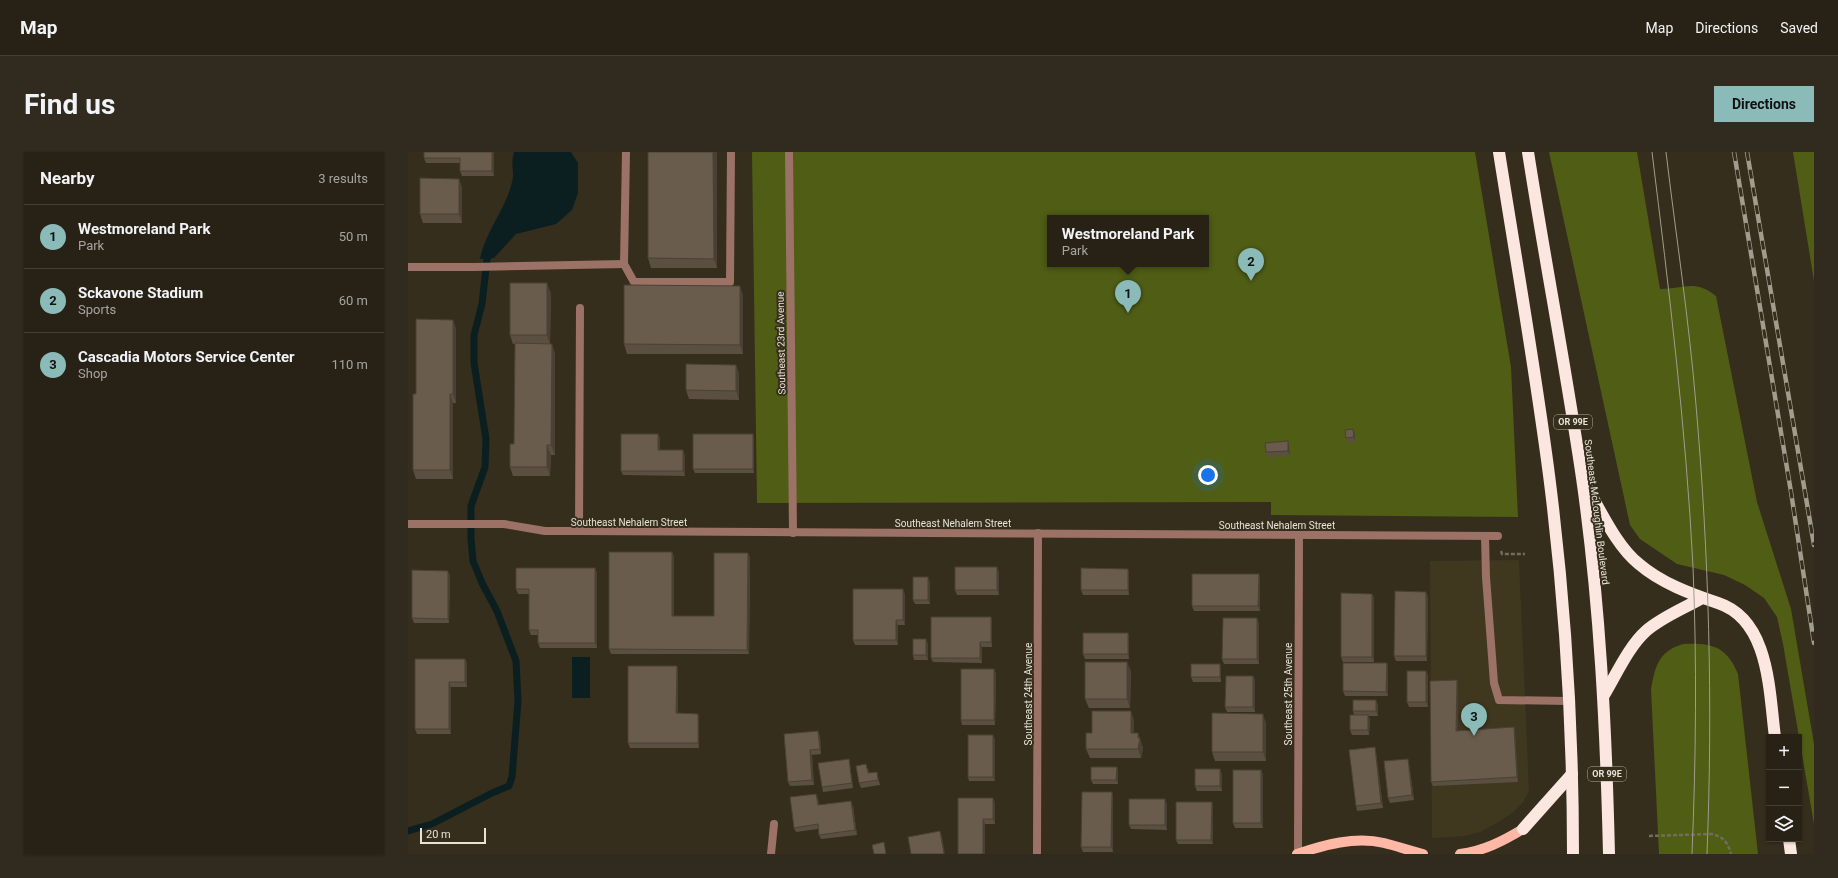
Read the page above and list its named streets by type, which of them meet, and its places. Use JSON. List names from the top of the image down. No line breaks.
{"streets":{"highway":["OR 99E","Southeast McLoughlin Boulevard"],"street":["Southeast 23rd Avenue","Southeast Nehalem Street","Southeast 24th Avenue","Southeast 25th Avenue"]},"crossings":[["Southeast 23rd Avenue","Southeast Nehalem Street"],["Southeast Nehalem Street","Southeast 24th Avenue"],["Southeast Nehalem Street","Southeast 25th Avenue"]],"scale_bar":"20 m","page":{"header":"Map","nav":["Map","Directions","Saved"],"buttons":"Directions","title":"Find us","heading":["Nearby","3 results"],"list":[{"mark":"1","name":"Westmoreland Park","note":"Park","value":"50 m"},{"mark":"2","name":"Sckavone Stadium","note":"Sports","value":"60 m"},{"mark":"3","name":"Cascadia Motors Service Center","note":"Shop","value":"110 m"}],"popup":["Westmoreland Park","Park"],"pins":["2","1","3"],"map_buttons":["+","−"],"scale":"20 m"}}
